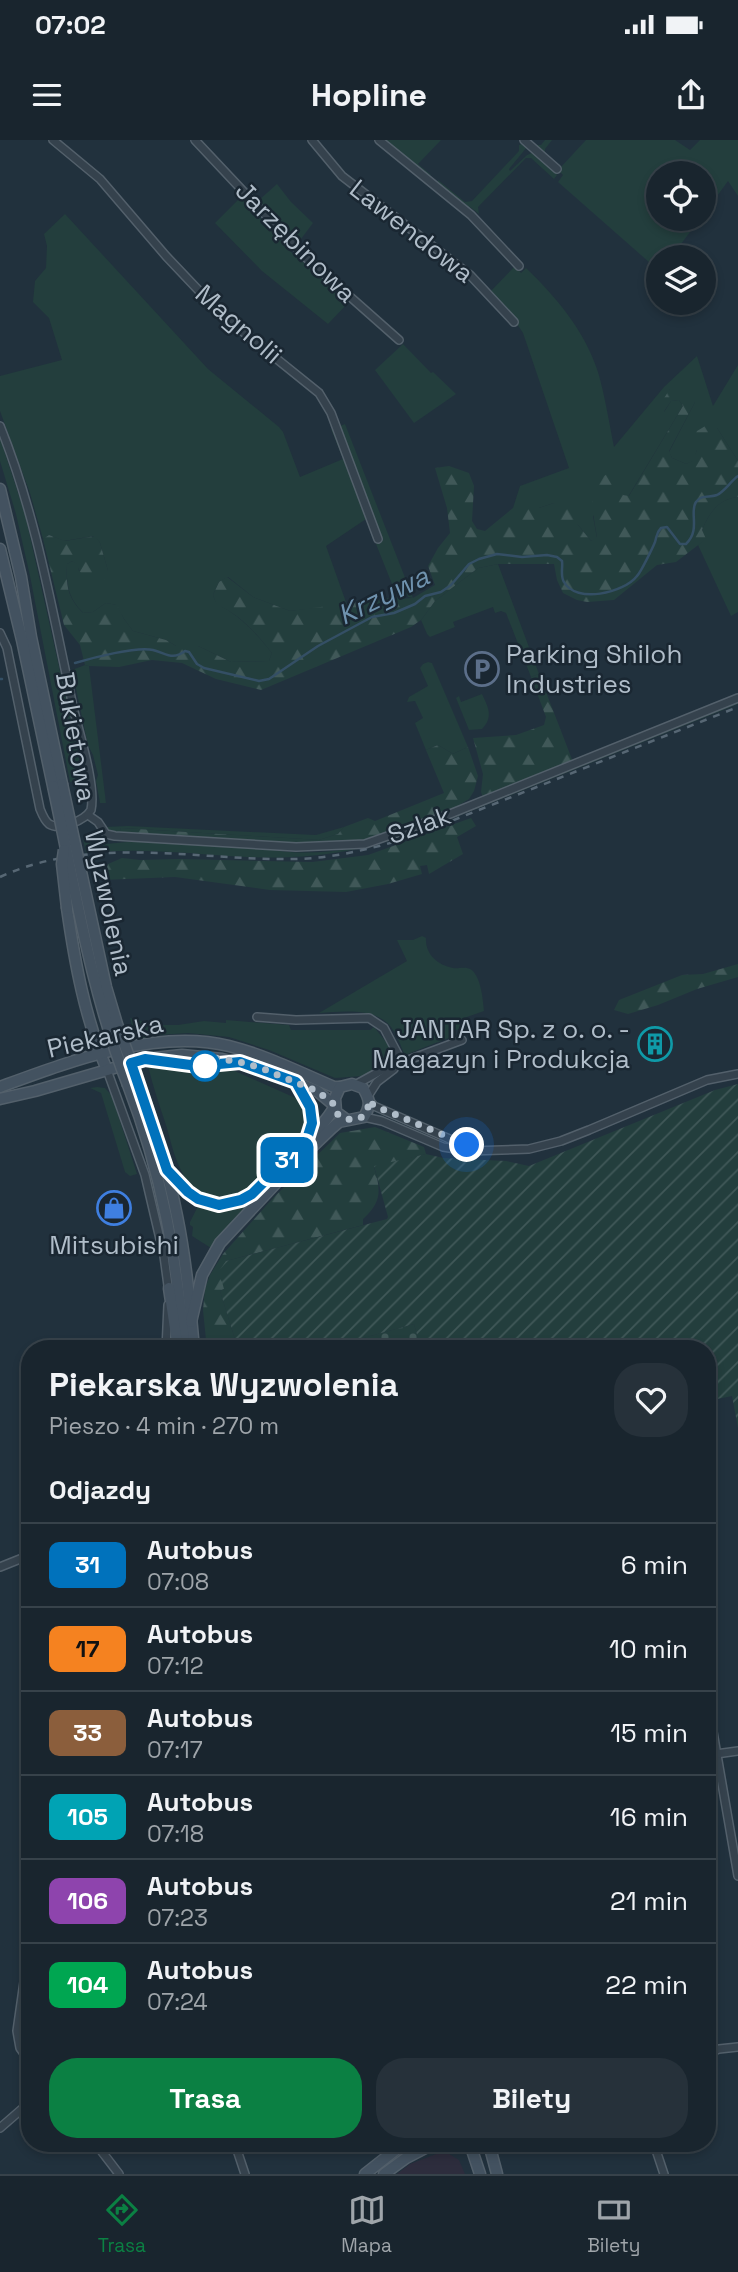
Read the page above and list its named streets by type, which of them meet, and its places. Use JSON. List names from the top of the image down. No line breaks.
{"streets":{"main road":["Wyzwolenia","Piekarska"],"street":["Lawendowa","Jarzębinowa","Magnolii","Bukietowa","Szlak"]},"crossings":[["Bukietowa","Szlak"]],"water":["Krzywa"],"places":{"parking":["Parking Shiloh Industries"],"building":["JANTAR Sp. z o. o. - Magazyn i Produkcja"],"shop":["Mitsubishi"]},"lines":["bus line 31"],"page":{"status":"07:02","header":"Hopline","on_map":"31","heading":[["Piekarska Wyzwolenia","Pieszo · 4 min · 270 m"],"Odjazdy"],"list":[{"mark":"31","name":"Autobus","note":"07:08","value":"6 min"},{"mark":"17","name":"Autobus","note":"07:12","value":"10 min"},{"mark":"33","name":"Autobus","note":"07:17","value":"15 min"},{"mark":"105","name":"Autobus","note":"07:18","value":"16 min"},{"mark":"106","name":"Autobus","note":"07:23","value":"21 min"},{"mark":"104","name":"Autobus","note":"07:24","value":"22 min"}],"buttons":["Trasa","Bilety"],"tabs":["Trasa","Mapa","Bilety"]}}
